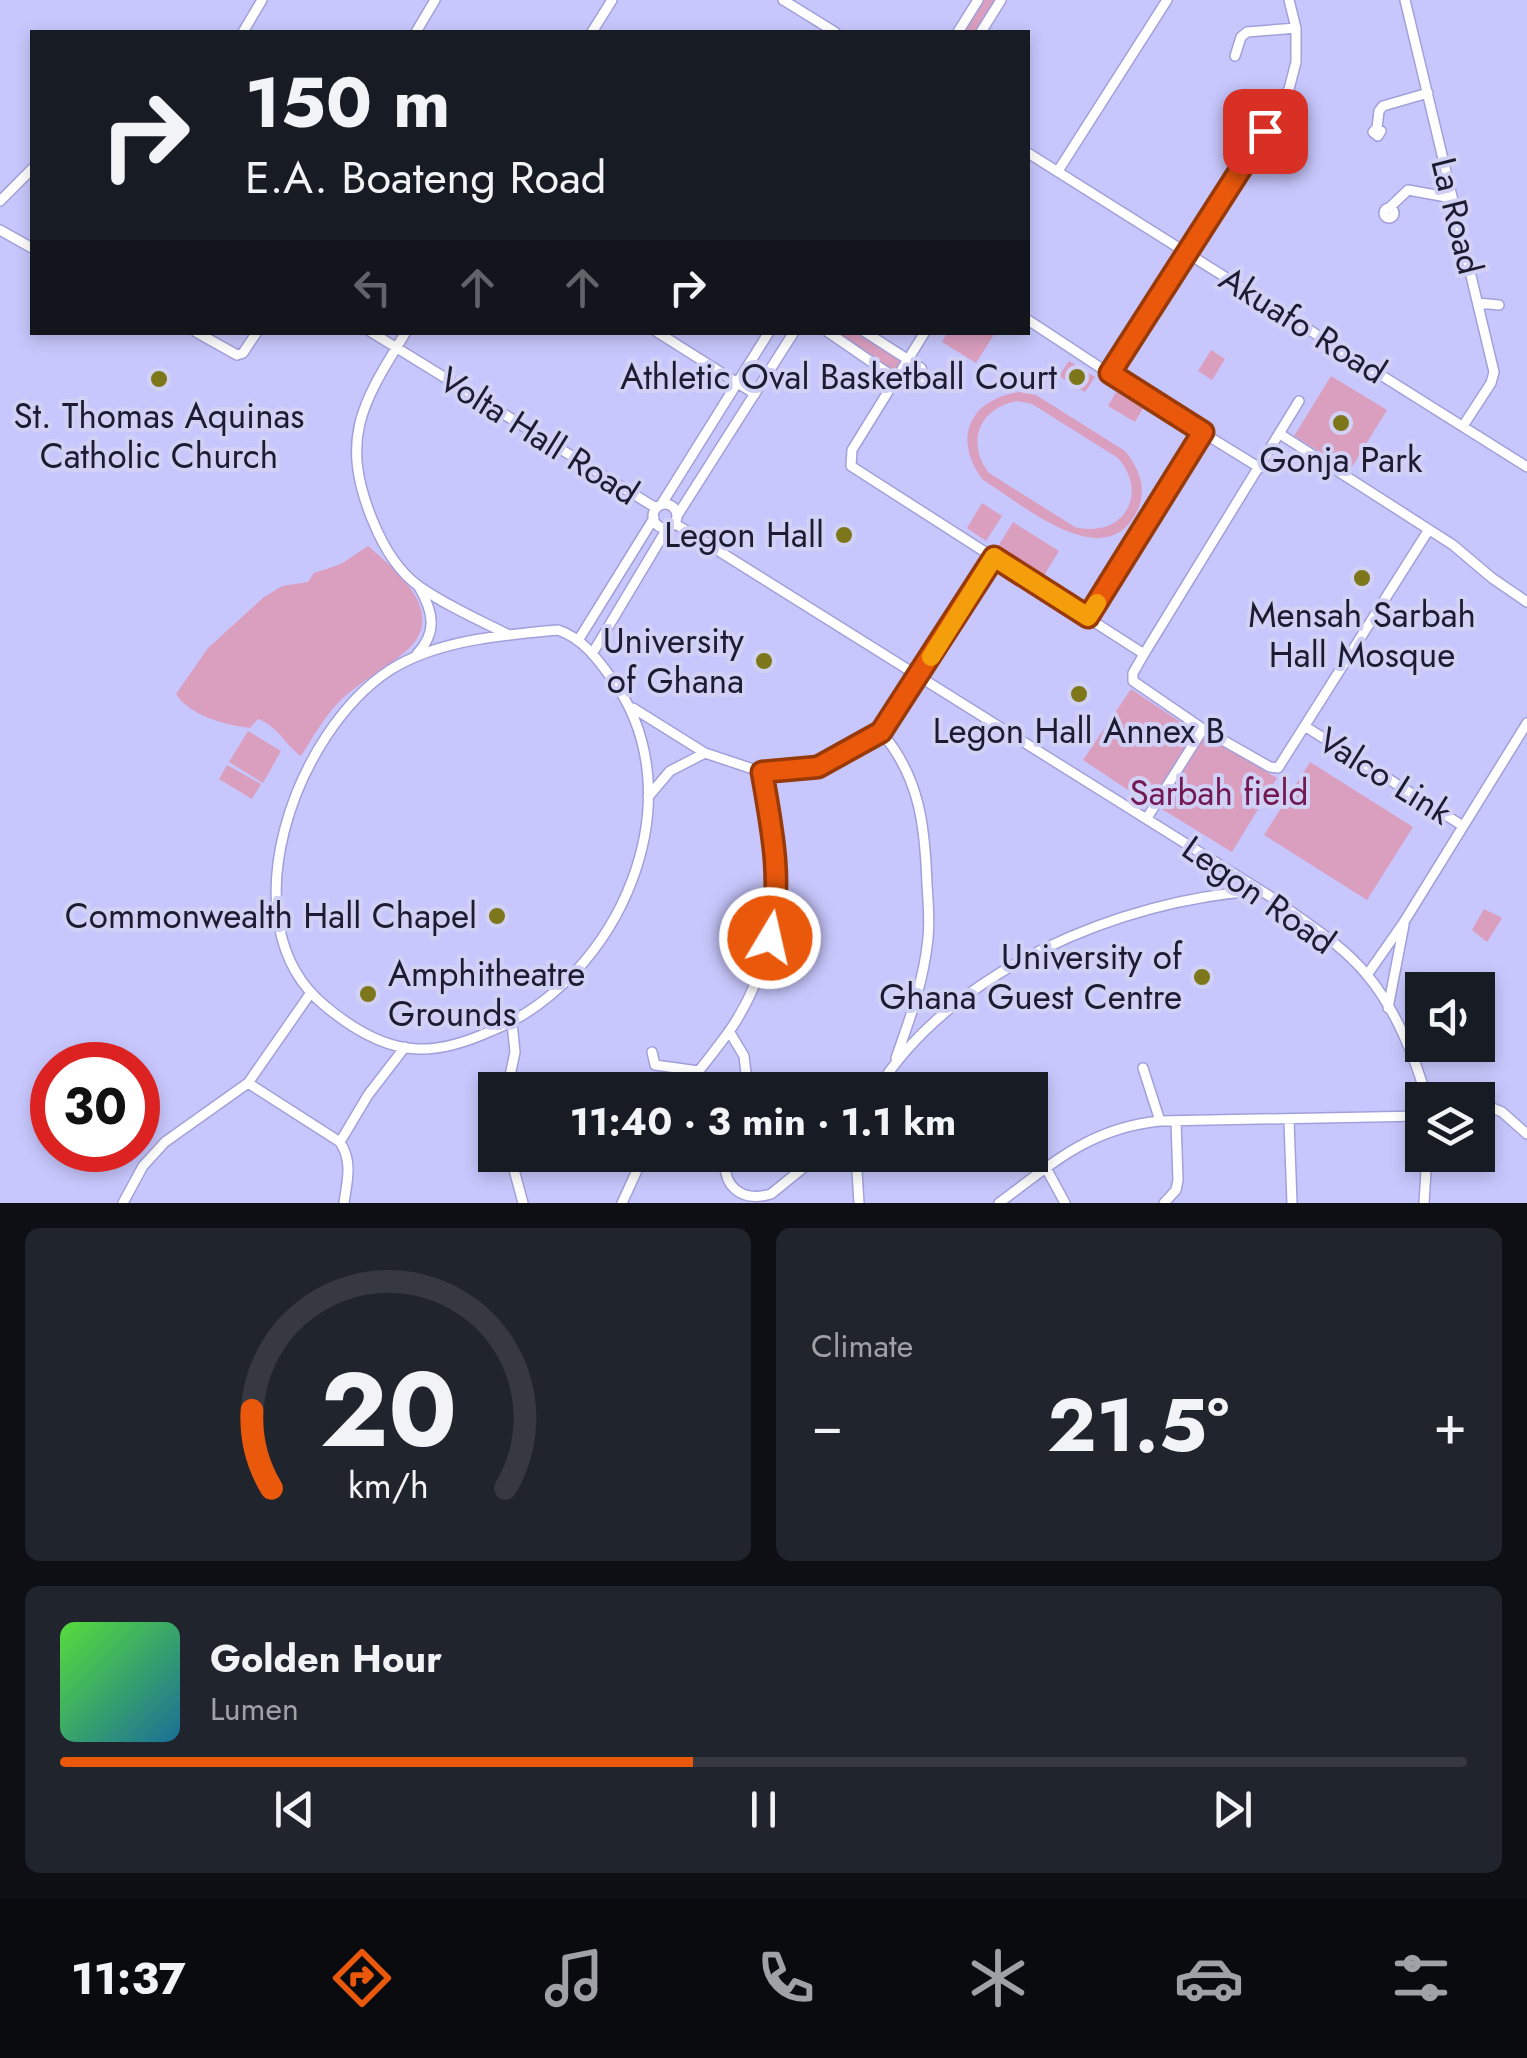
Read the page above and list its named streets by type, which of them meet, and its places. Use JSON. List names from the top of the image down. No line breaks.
{"streets":{"street":["La Road","Akuafo Road","Volta Hall Road","Valco Link","Legon Road"]},"crossings":[["La Road","Akuafo Road"]],"parks":["Sarbah field"],"places":["Athletic Oval Basketball Court","St. Thomas Aquinas Catholic Church","Gonja Park","Legon Hall","Mensah Sarbah Hall Mosque","University of Ghana","Legon Hall Annex B","Commonwealth Hall Chapel","University of Ghana Guest Centre","Amphitheatre Grounds"],"page":{"turn":["150 m","E.A. Boateng Road"],"limit":"30","trip":"11:40 · 3 min · 1.1 km","tile":"Climate","heat":["−","21.5°","+"],"song":["Golden Hour","Lumen"],"tabs":"11:37","gauge":["20","km/h"]}}
